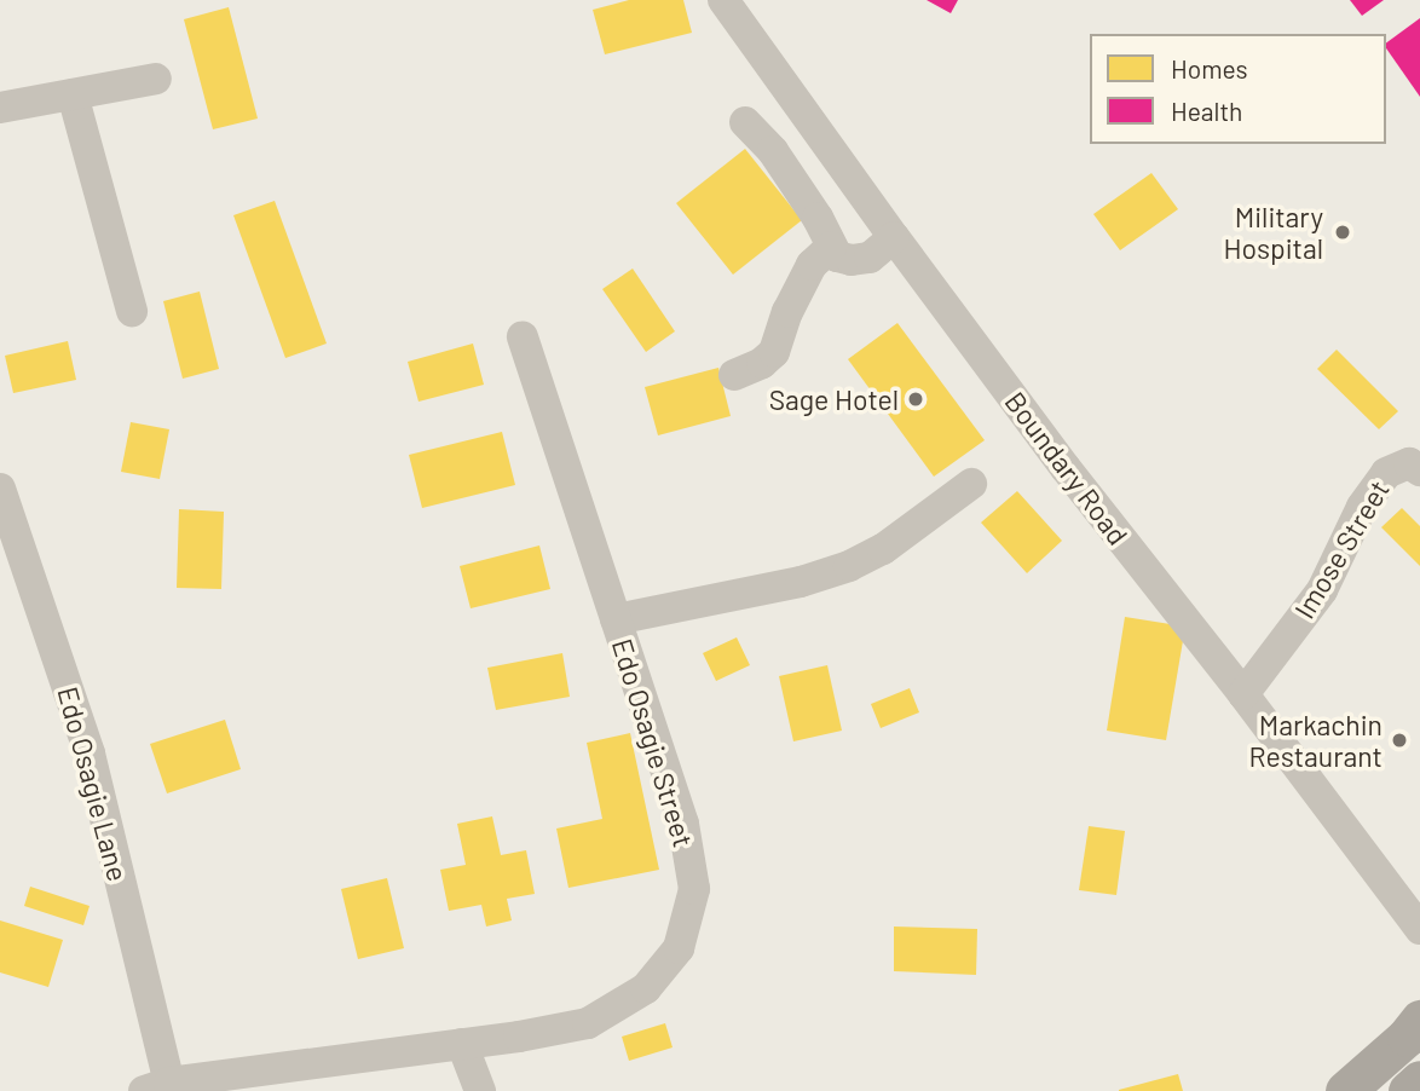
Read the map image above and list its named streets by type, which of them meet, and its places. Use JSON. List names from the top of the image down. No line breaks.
{"streets":{"street":["Boundary Road","Imose Street","Edo Osagie Street","Edo Osagie Lane"]},"crossings":[["Boundary Road","Imose Street"],["Edo Osagie Street","Edo Osagie Lane"]],"places":["Military Hospital","Sage Hotel","Markachin Restaurant"],"legend":["Homes","Health"]}
